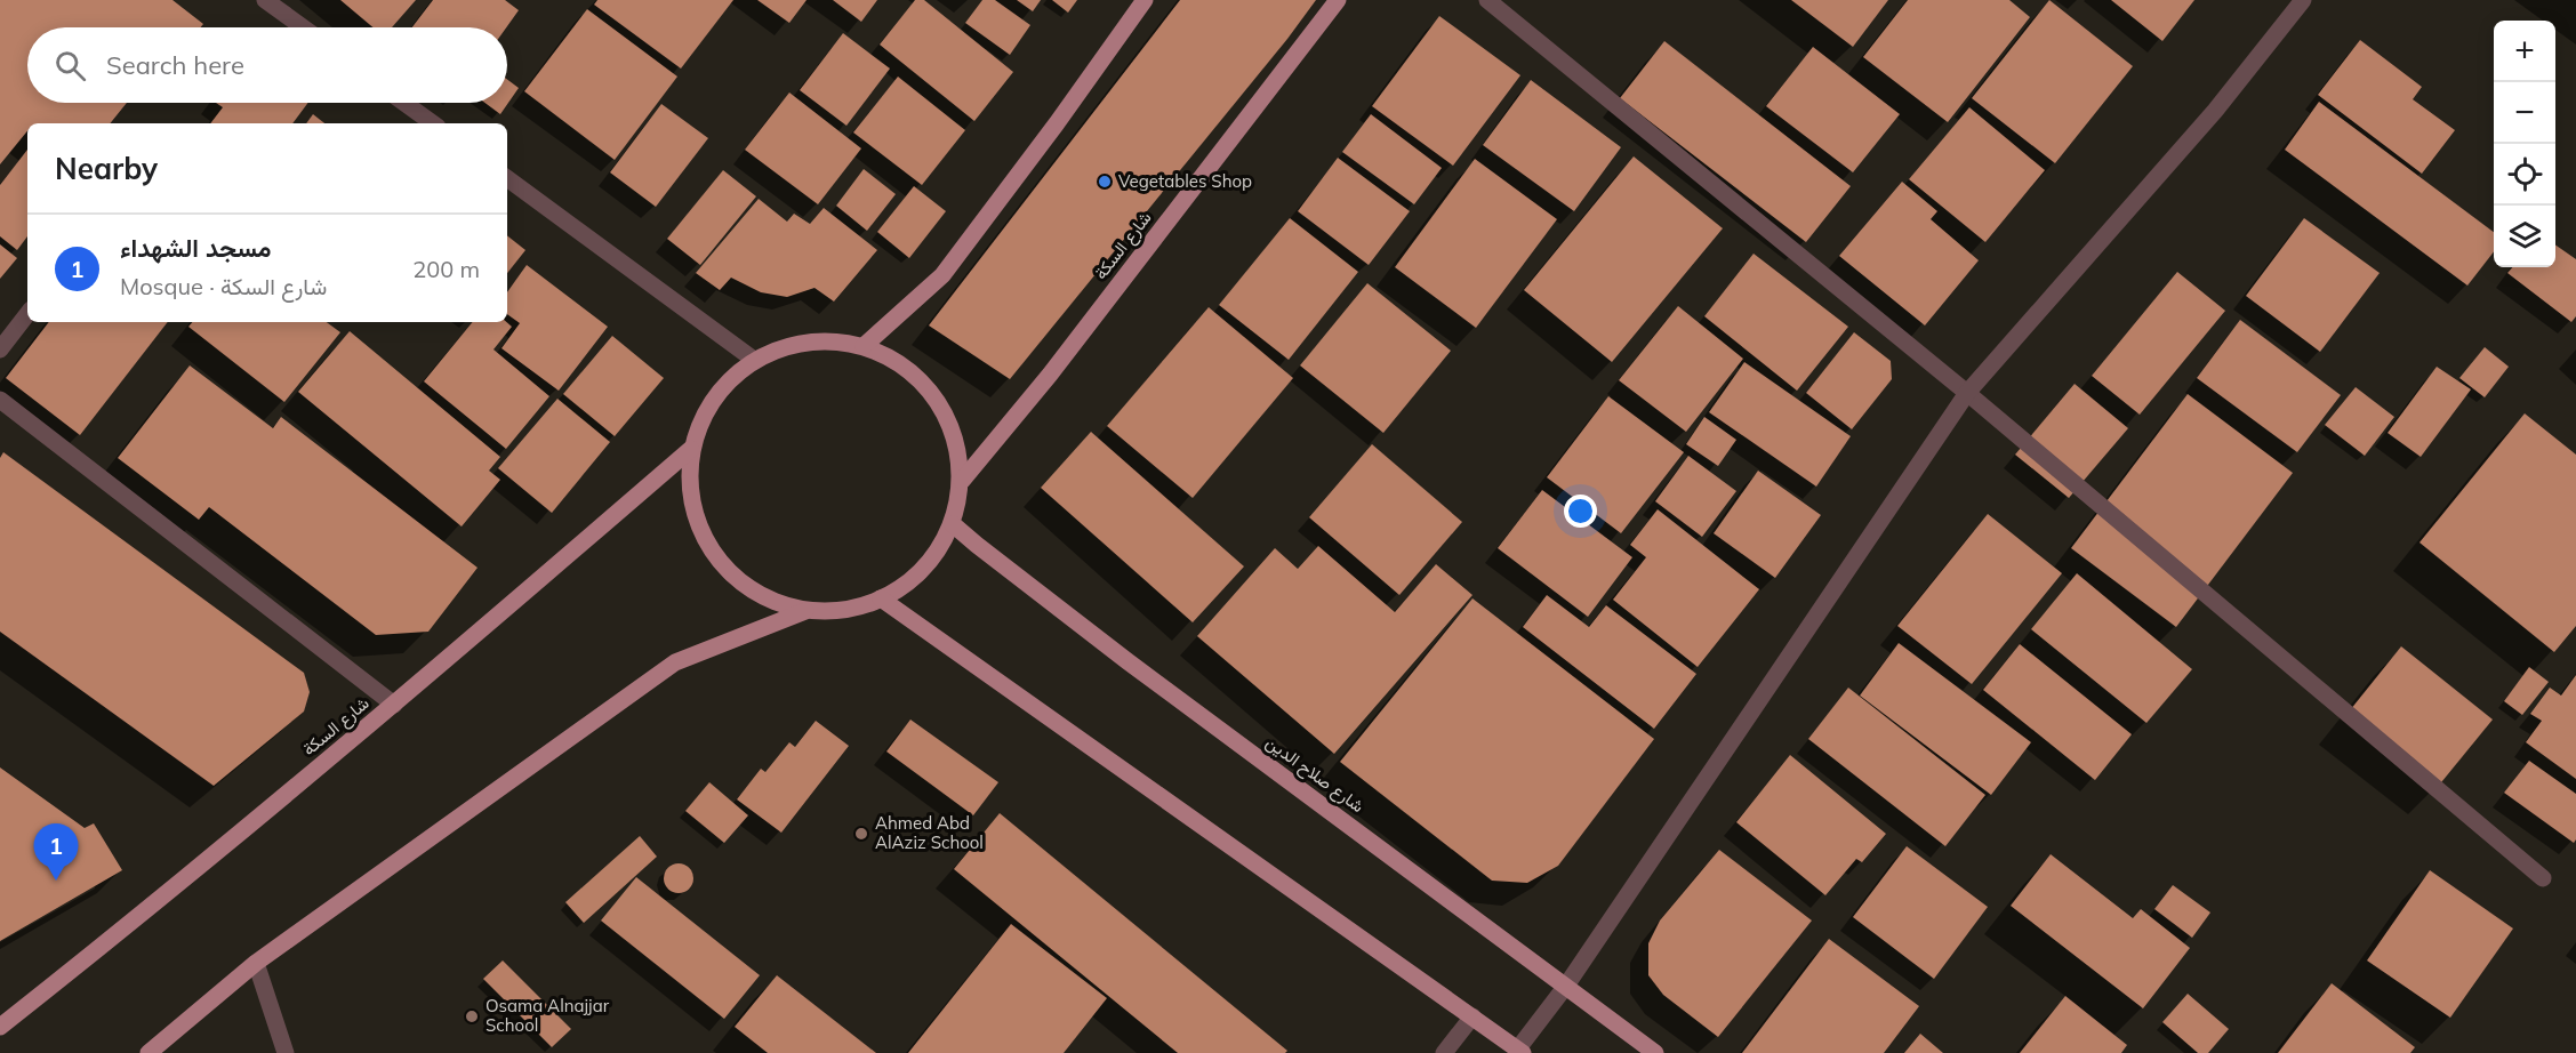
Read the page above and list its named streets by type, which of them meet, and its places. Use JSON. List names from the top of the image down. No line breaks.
{"streets":{"main road":["شارع السكة","شارع صلاح الدين"]},"places":["Vegetables Shop","Ahmed Abd AlAziz School","Osama Alnajjar School"],"page":{"map_buttons":["+","−"],"search":"Search here","heading":"Nearby","list":[{"mark":"1","name":"مسجد الشهداء","note":"Mosque · شارع السكة","value":"200 m"}],"pins":"1"}}
